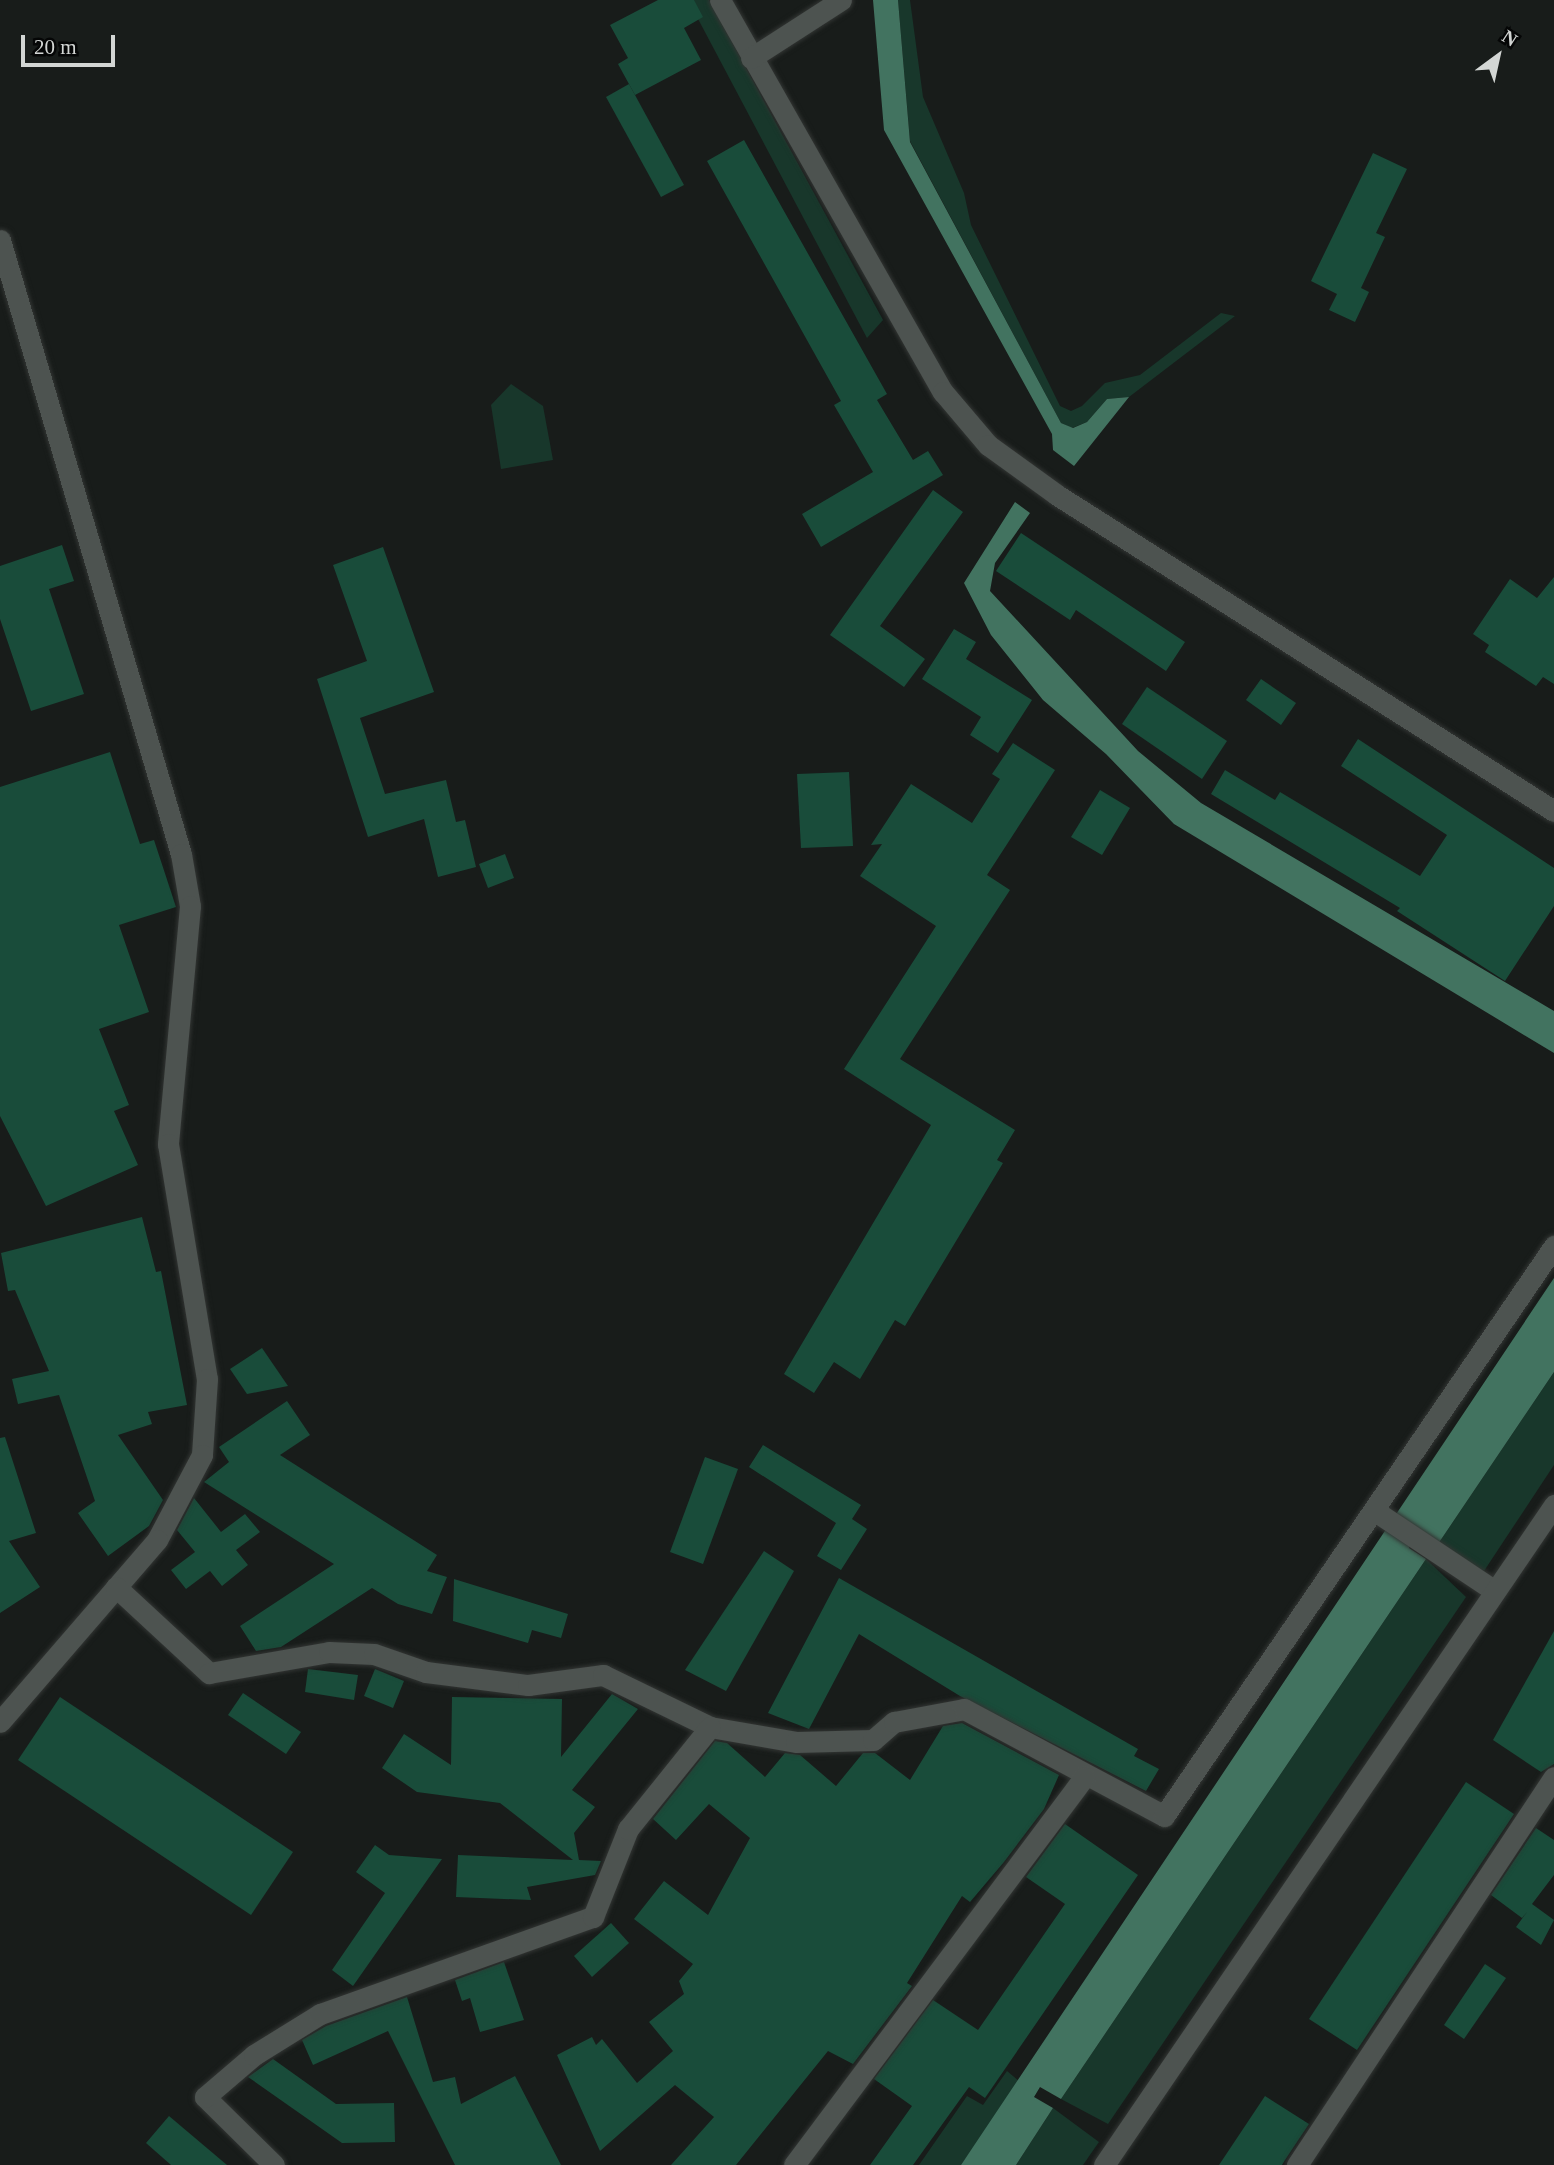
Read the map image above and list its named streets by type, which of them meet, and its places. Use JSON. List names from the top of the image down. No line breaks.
{"scale_bar":"20 m","north":"top right"}
